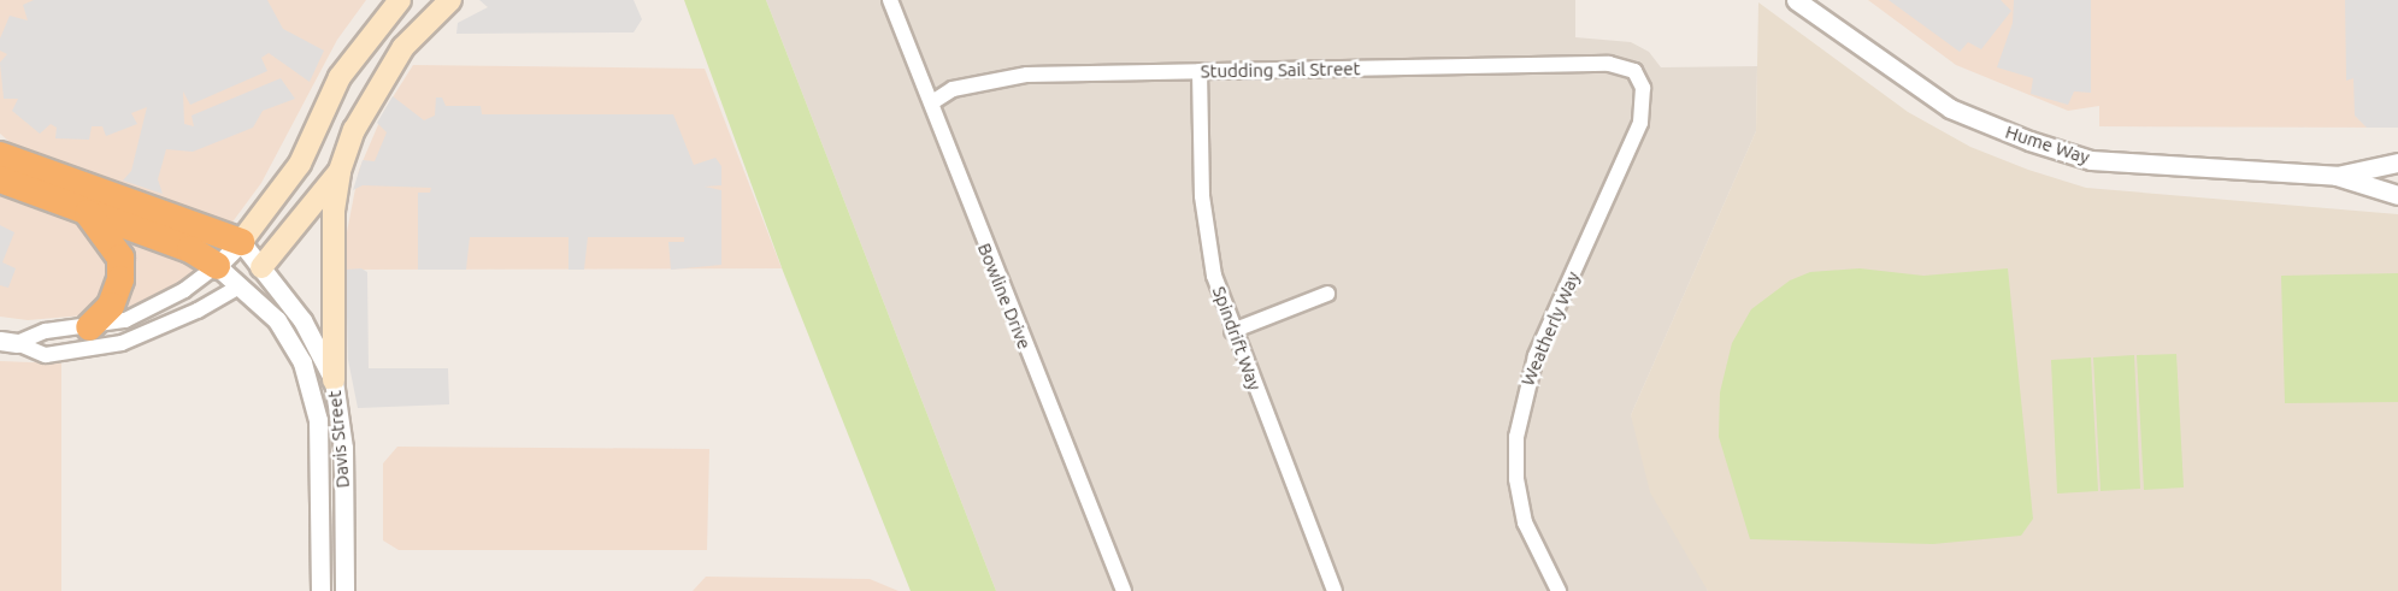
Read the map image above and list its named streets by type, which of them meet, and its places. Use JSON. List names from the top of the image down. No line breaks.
{"streets":{"street":["Studding Sail Street","Hume Way","Bowline Drive","Weatherly Way","Spindrift Way","Davis Street"]},"crossings":[["Studding Sail Street","Bowline Drive"],["Studding Sail Street","Weatherly Way"],["Studding Sail Street","Spindrift Way"]]}
